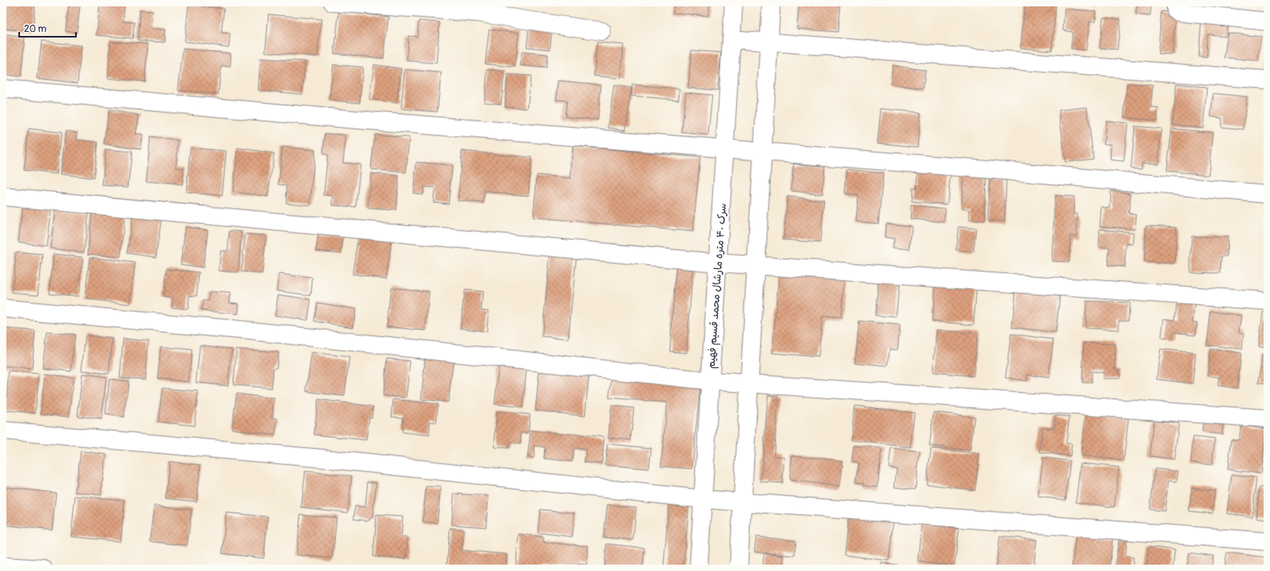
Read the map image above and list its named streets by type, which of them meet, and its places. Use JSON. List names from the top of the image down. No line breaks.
{"streets":{"street":["سرک ۴۰ متره مارشال محمد قسیم فهیم"]},"scale_bar":"20 m"}
